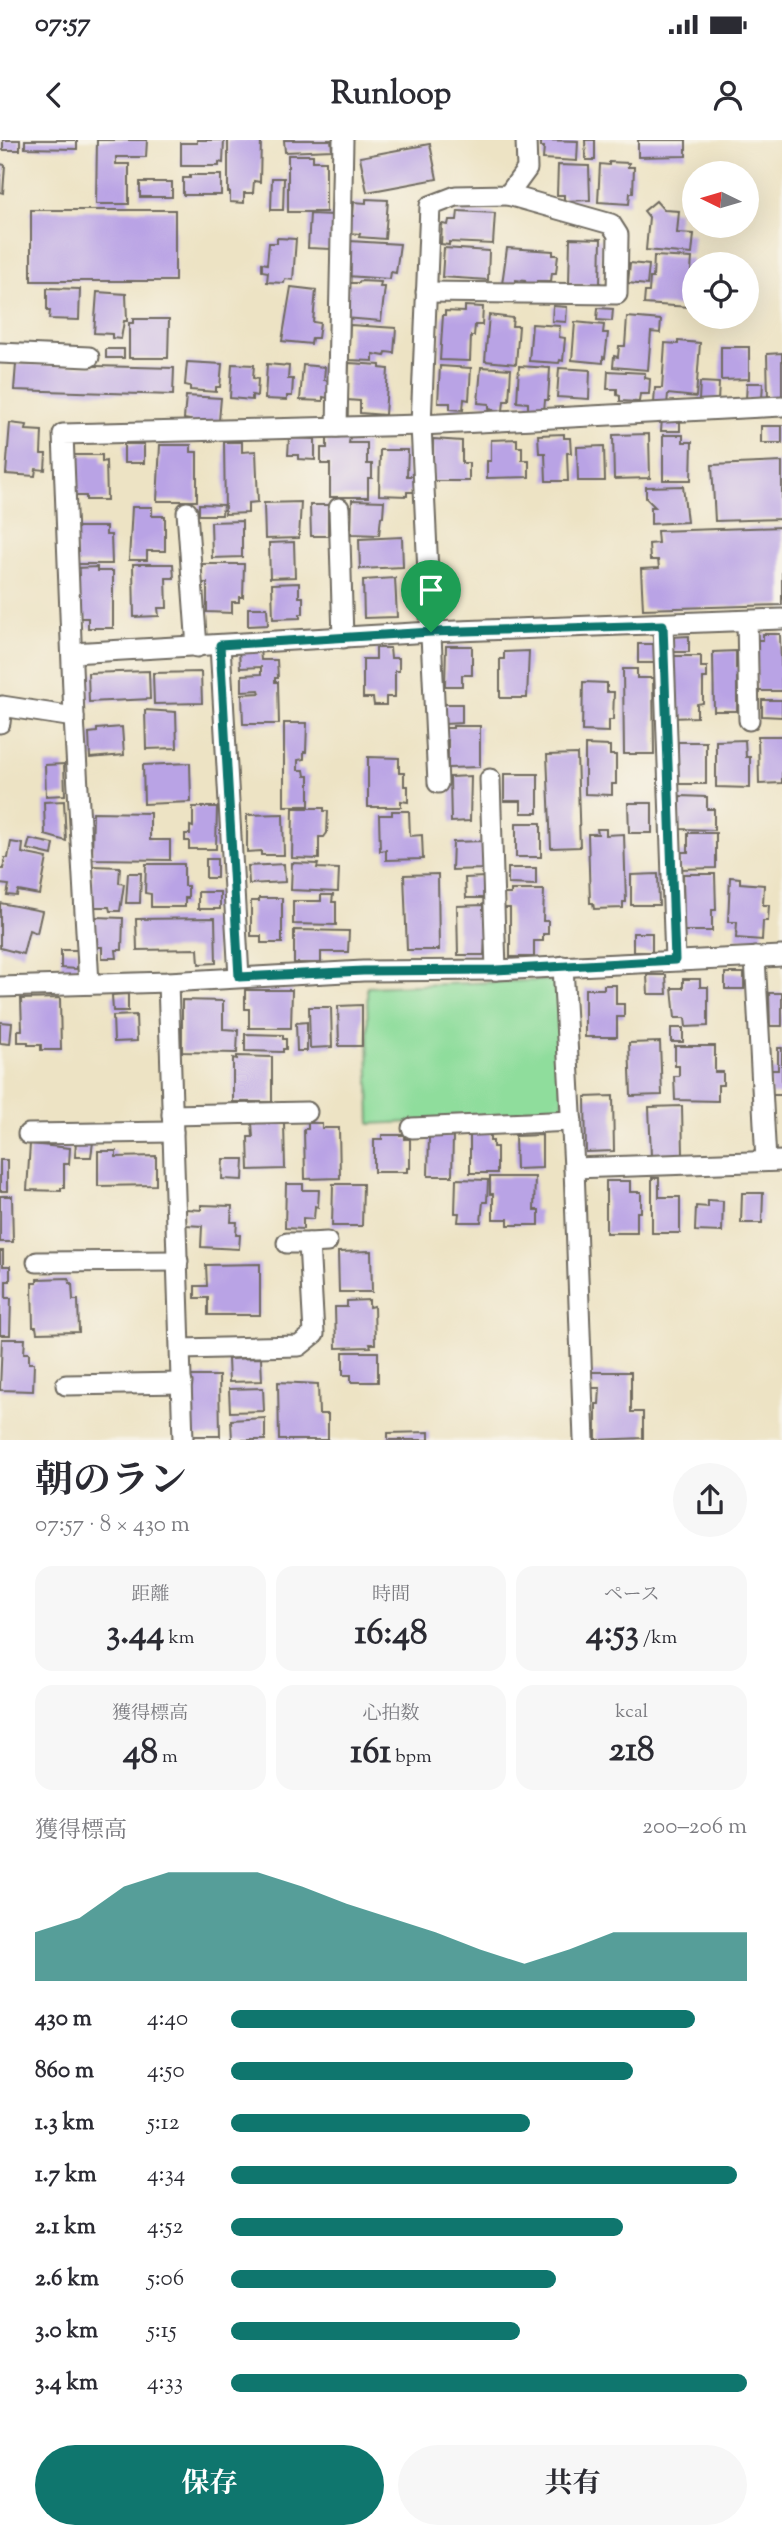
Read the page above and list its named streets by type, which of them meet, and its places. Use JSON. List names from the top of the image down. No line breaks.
{"north":"left","page":{"status":"07:57","header":"Runloop","heading":["朝のラン","07:57 · 8 × 430 m"],"stats":[["距離","3.44 km"],["時間","16:48"],["ペース","4:53 /km"],["獲得標高","48 m"],["心拍数","161 bpm"],["kcal","218"]],"chart":["獲得標高","200–206 m"],"list":[{"name":"430 m","note":"4:40"},{"name":"860 m","note":"4:50"},{"name":"1.3 km","note":"5:12"},{"name":"1.7 km","note":"4:34"},{"name":"2.1 km","note":"4:52"},{"name":"2.6 km","note":"5:06"},{"name":"3.0 km","note":"5:15"},{"name":"3.4 km","note":"4:33"}],"buttons":["保存","共有"]}}
